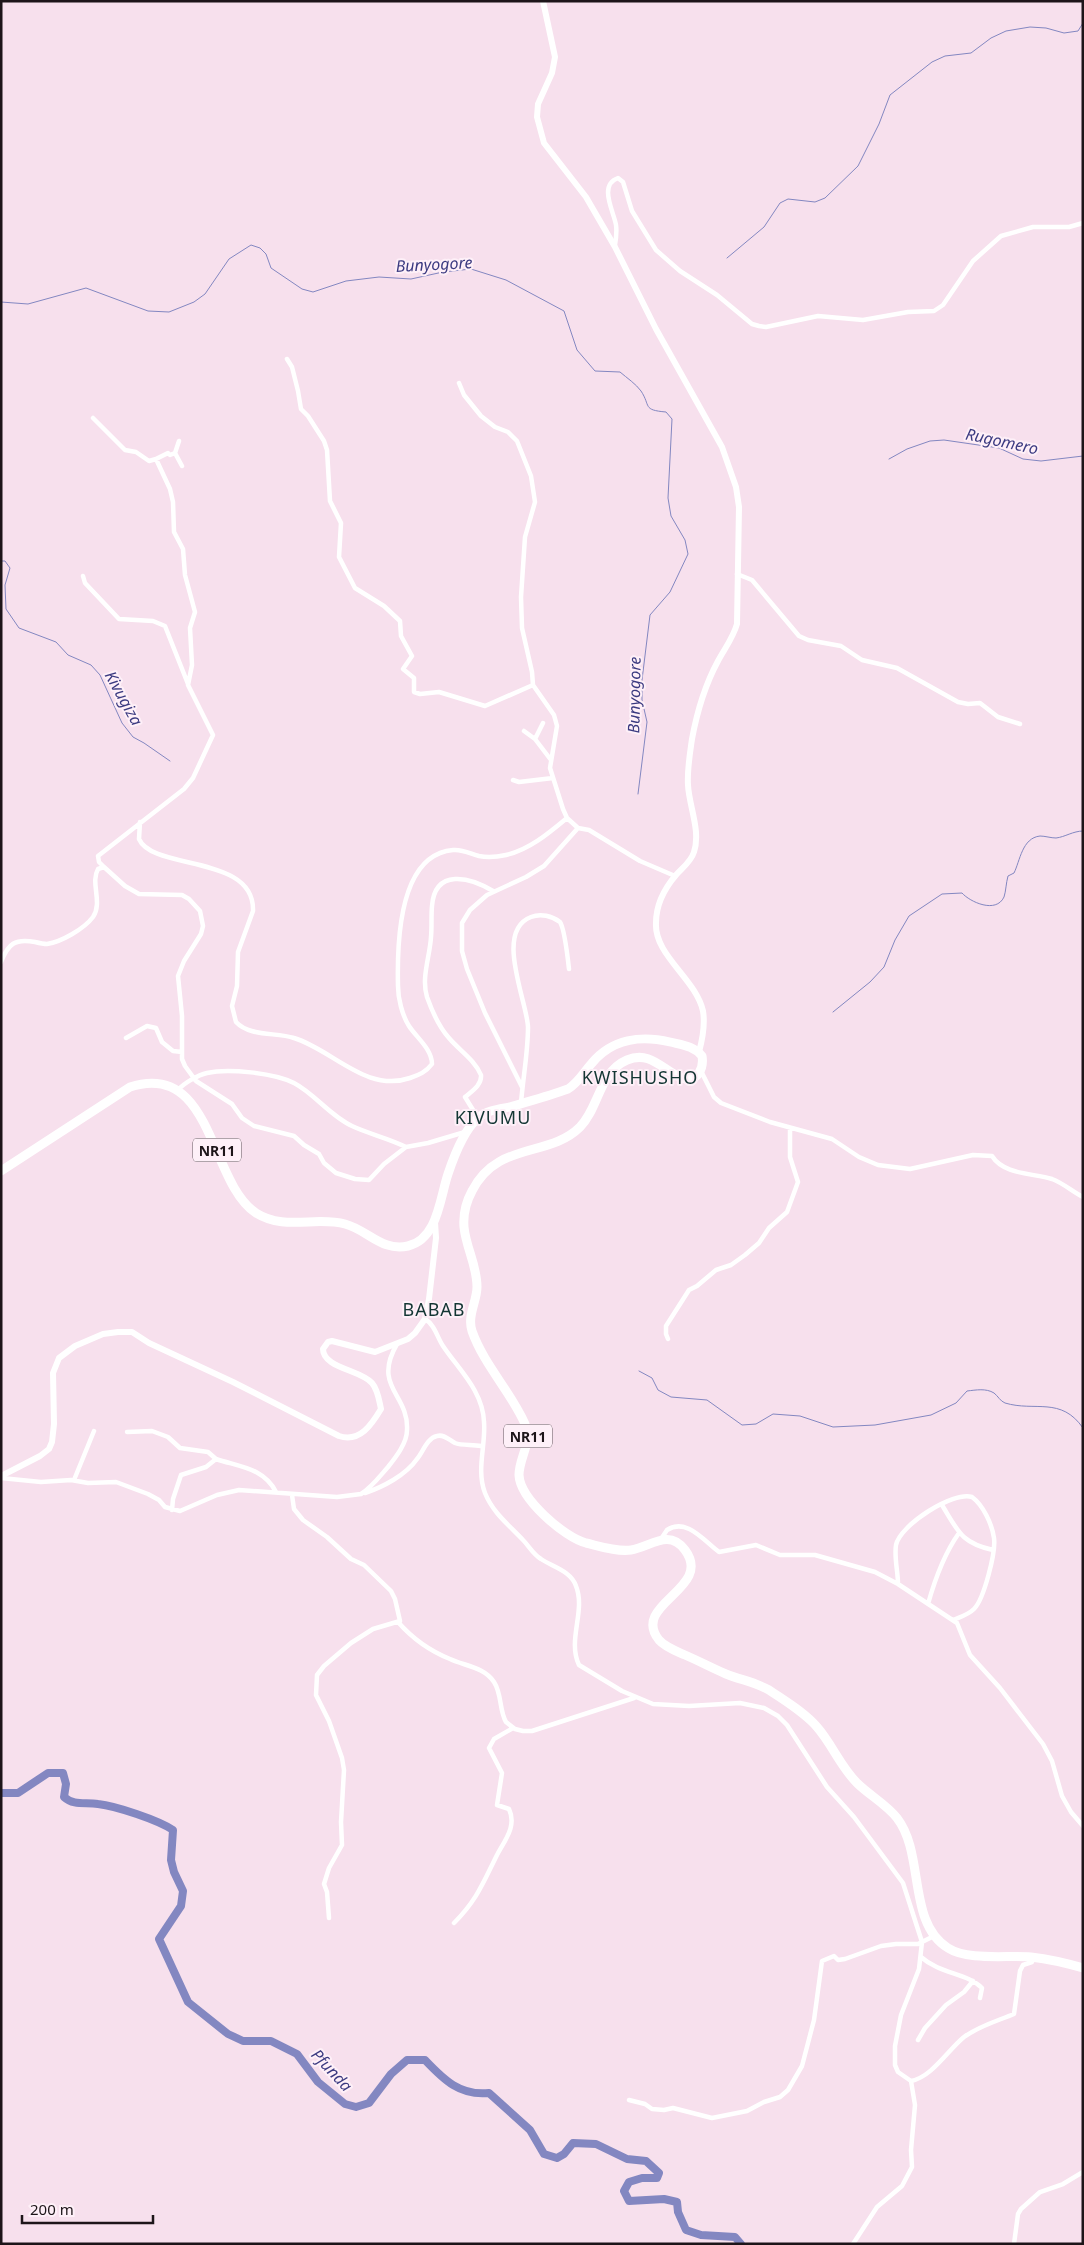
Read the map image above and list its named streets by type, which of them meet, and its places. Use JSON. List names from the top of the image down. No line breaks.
{"streets":{"highway":["NR11"]},"districts":["KWISHUSHO","KIVUMU","BABAB"],"water":["Bunyogore","Rugomero","Kivugiza","Pfunda"],"scale_bar":"200 m"}
